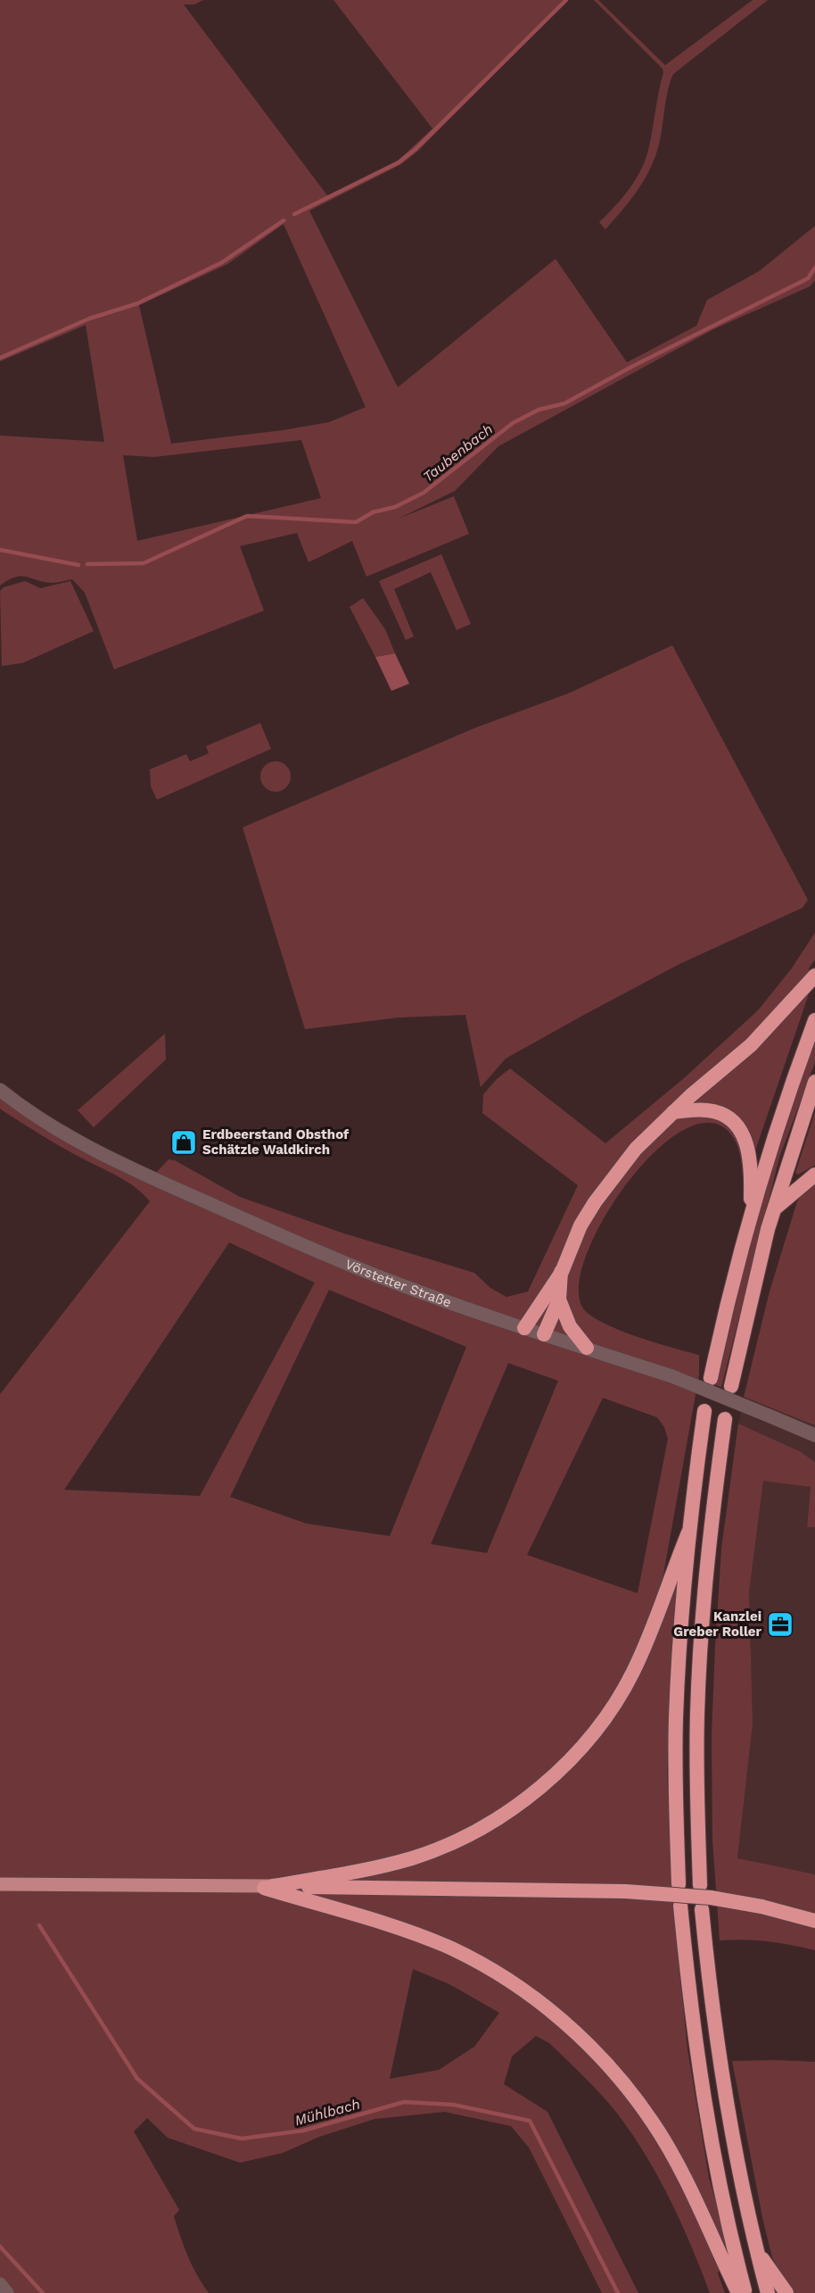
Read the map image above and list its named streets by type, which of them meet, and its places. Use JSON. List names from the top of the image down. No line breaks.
{"streets":{"street":["Vörstetter Straße"]},"water":["Taubenbach","Mühlbach"],"places":{"shop":["Erdbeerstand Obsthof Schätzle Waldkirch"],"office":["Kanzlei Greber Roller"]}}
